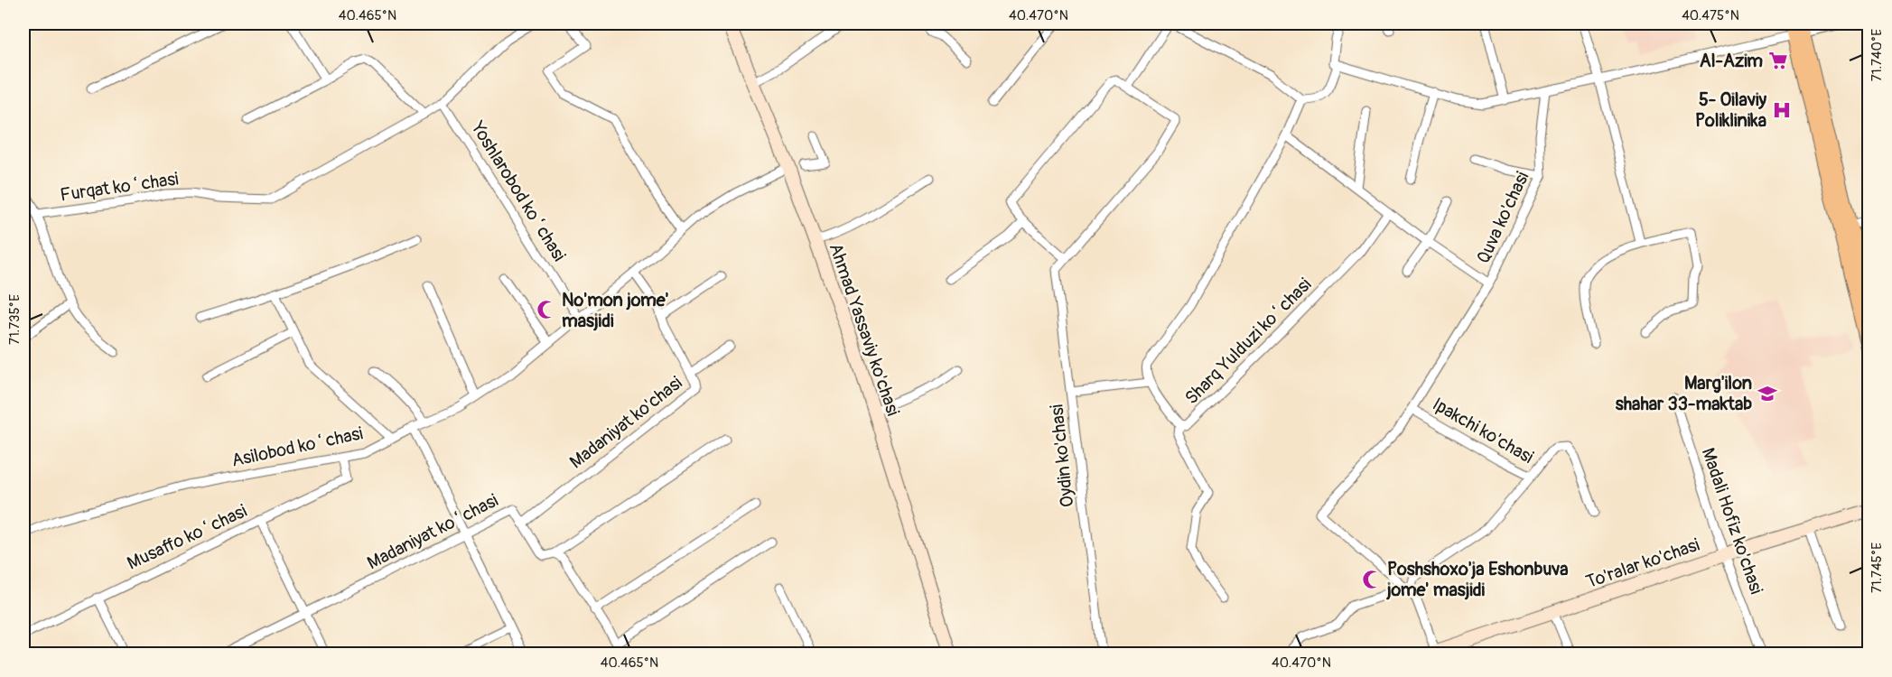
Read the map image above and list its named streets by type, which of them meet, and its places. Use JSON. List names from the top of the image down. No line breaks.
{"streets":{"main road":["Ahmad Yassaviy ko'chasi","To'ralar ko'chasi"],"street":["Furqat koʻchasi","Yoshlarobod koʻchasi","Quva ko'chasi","Sharq Yulduzi koʻchasi","Madaniyat ko'chasi","Ipakchi ko'chasi","Asilobod koʻchasi","Oydin ko'chasi","Madali Hofiz ko'chasi","Madaniyat koʻchasi","Musaffo koʻchasi"]},"crossings":[["Yoshlarobod koʻchasi","Asilobod koʻchasi"],["Quva ko'chasi","Ipakchi ko'chasi"],["Ahmad Yassaviy ko'chasi","Asilobod koʻchasi"],["Madaniyat ko'chasi","Asilobod koʻchasi"],["Madaniyat ko'chasi","Madaniyat koʻchasi"],["Asilobod koʻchasi","Musaffo koʻchasi"],["Madali Hofiz ko'chasi","To'ralar ko'chasi"]],"places":{"supermarket":["Al-Azim"],"hospital":["5- Oilaviy Poliklinika"],"mosque":["No'mon jome' masjidi","Poshshoxo'ja Eshonbuva jome' masjidi"],"school or university":["Marg'ilon shahar 33-maktab"]},"coordinates":["40.465°N","40.470°N","40.475°N","71.740°E","71.735°E","71.745°E"]}
